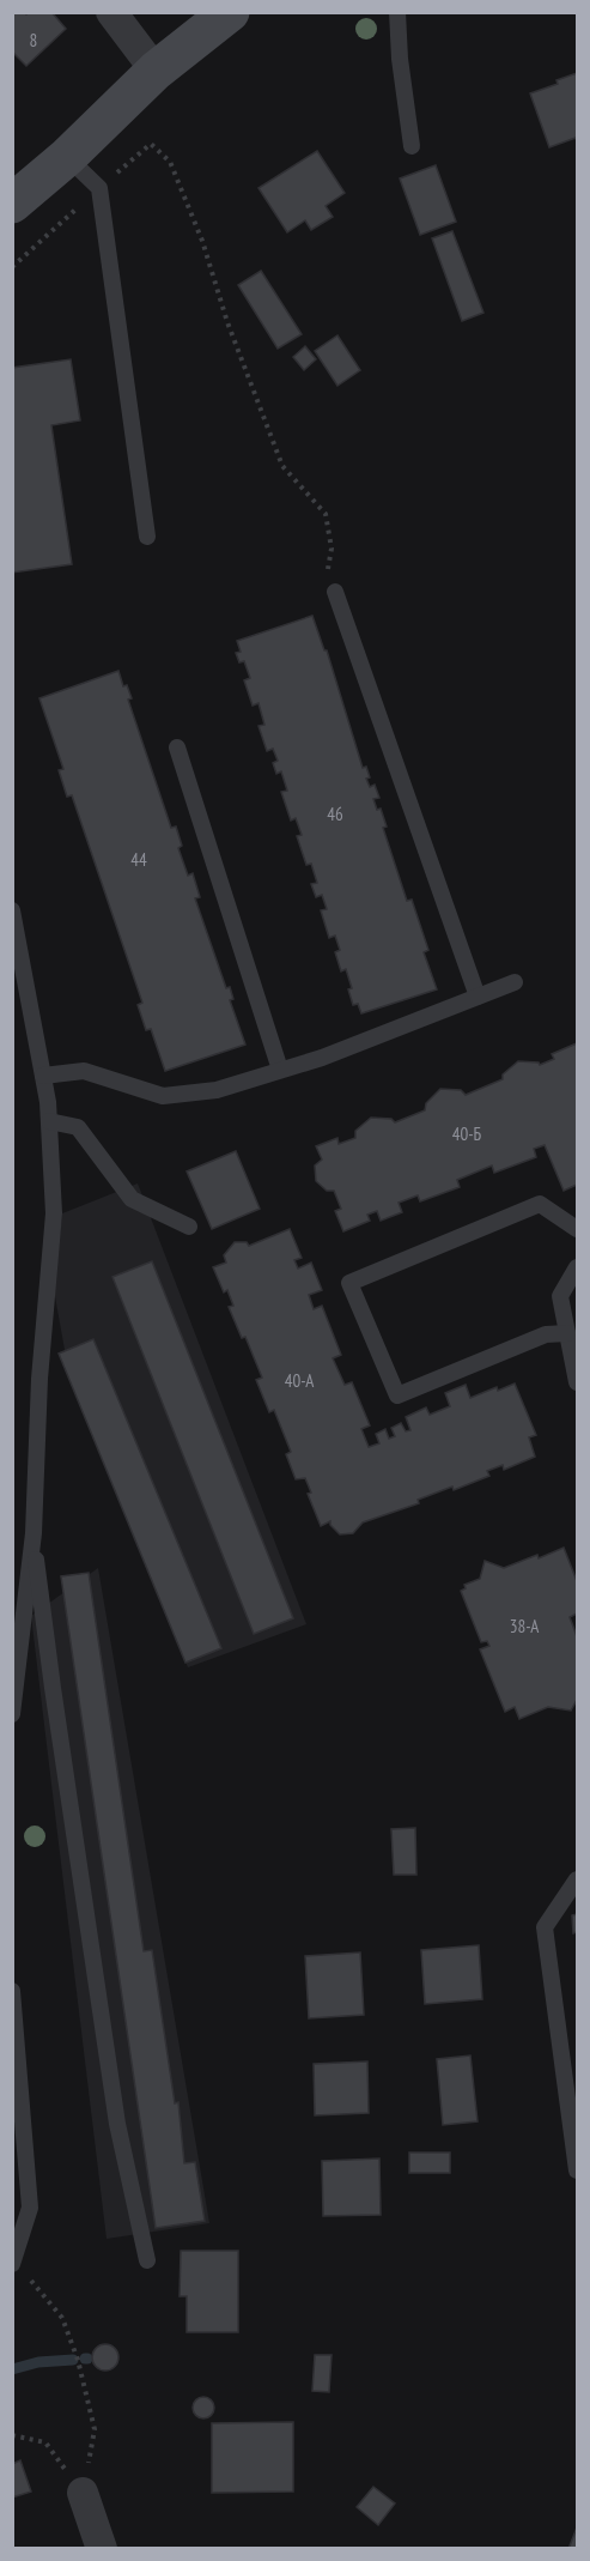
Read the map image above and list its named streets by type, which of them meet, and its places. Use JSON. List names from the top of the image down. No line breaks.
{"house_numbers":["8","46","44","40-Б","40-А","38-А"]}
